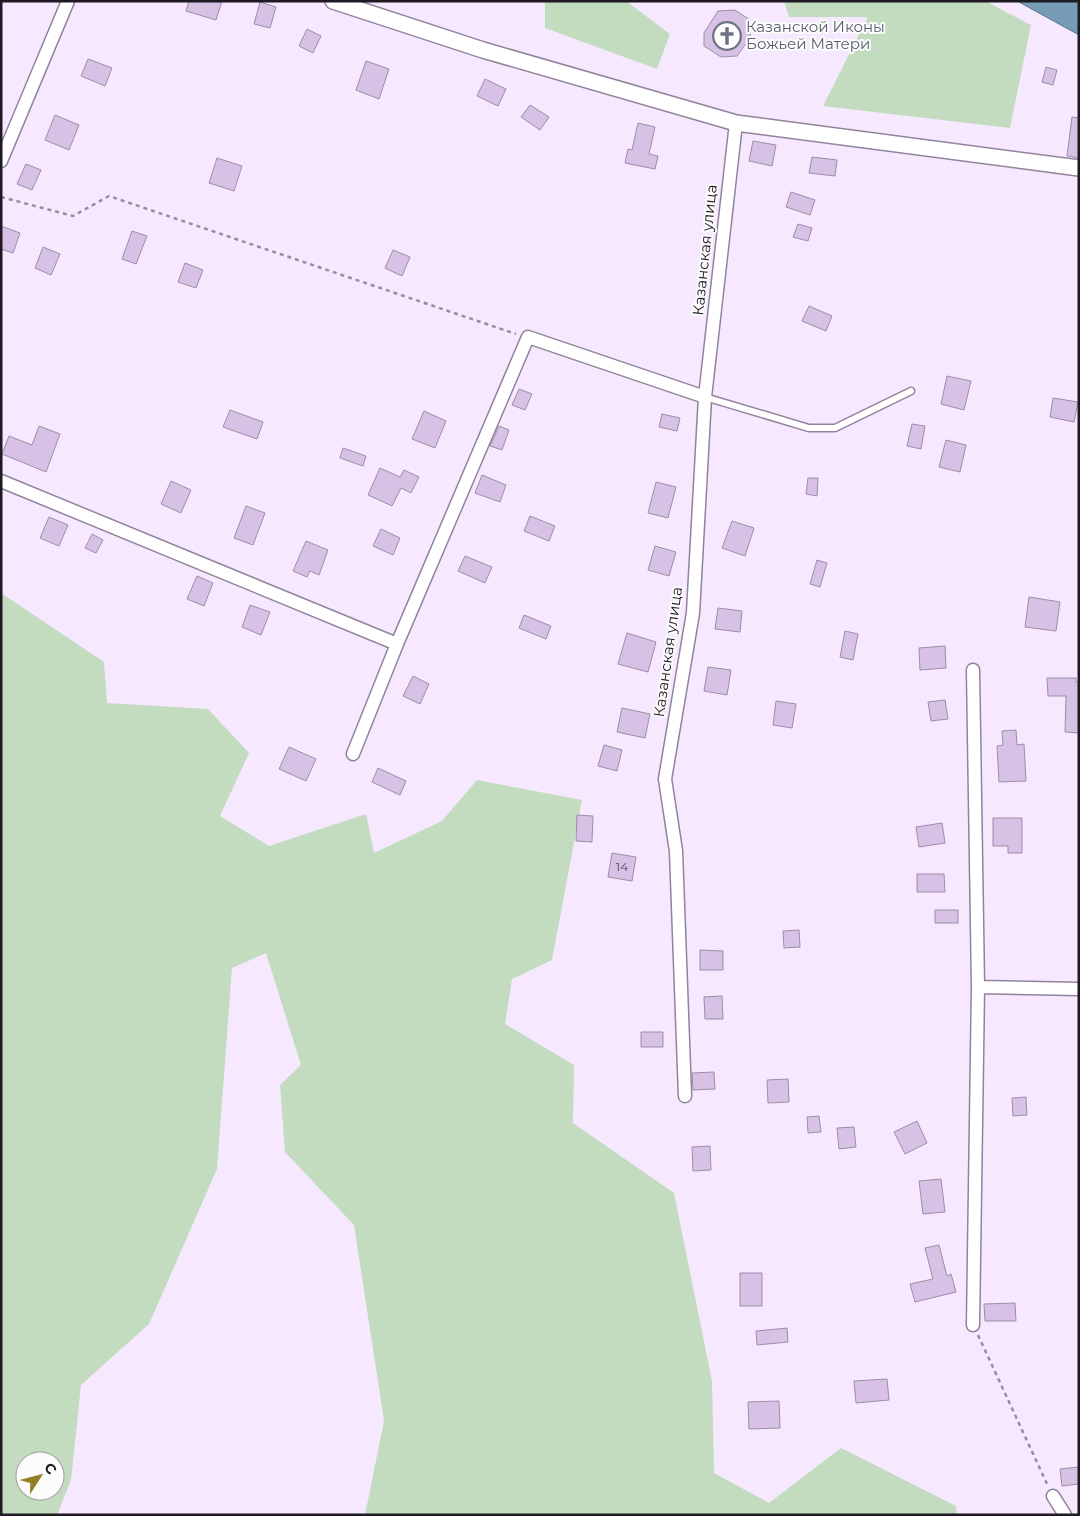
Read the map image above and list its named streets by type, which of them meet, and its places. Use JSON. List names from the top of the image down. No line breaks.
{"streets":{"street":["Казанская улица"]},"places":{"church":["Казанской Иконы Божьей Матери"]},"house_numbers":["14"],"north":"top right"}
